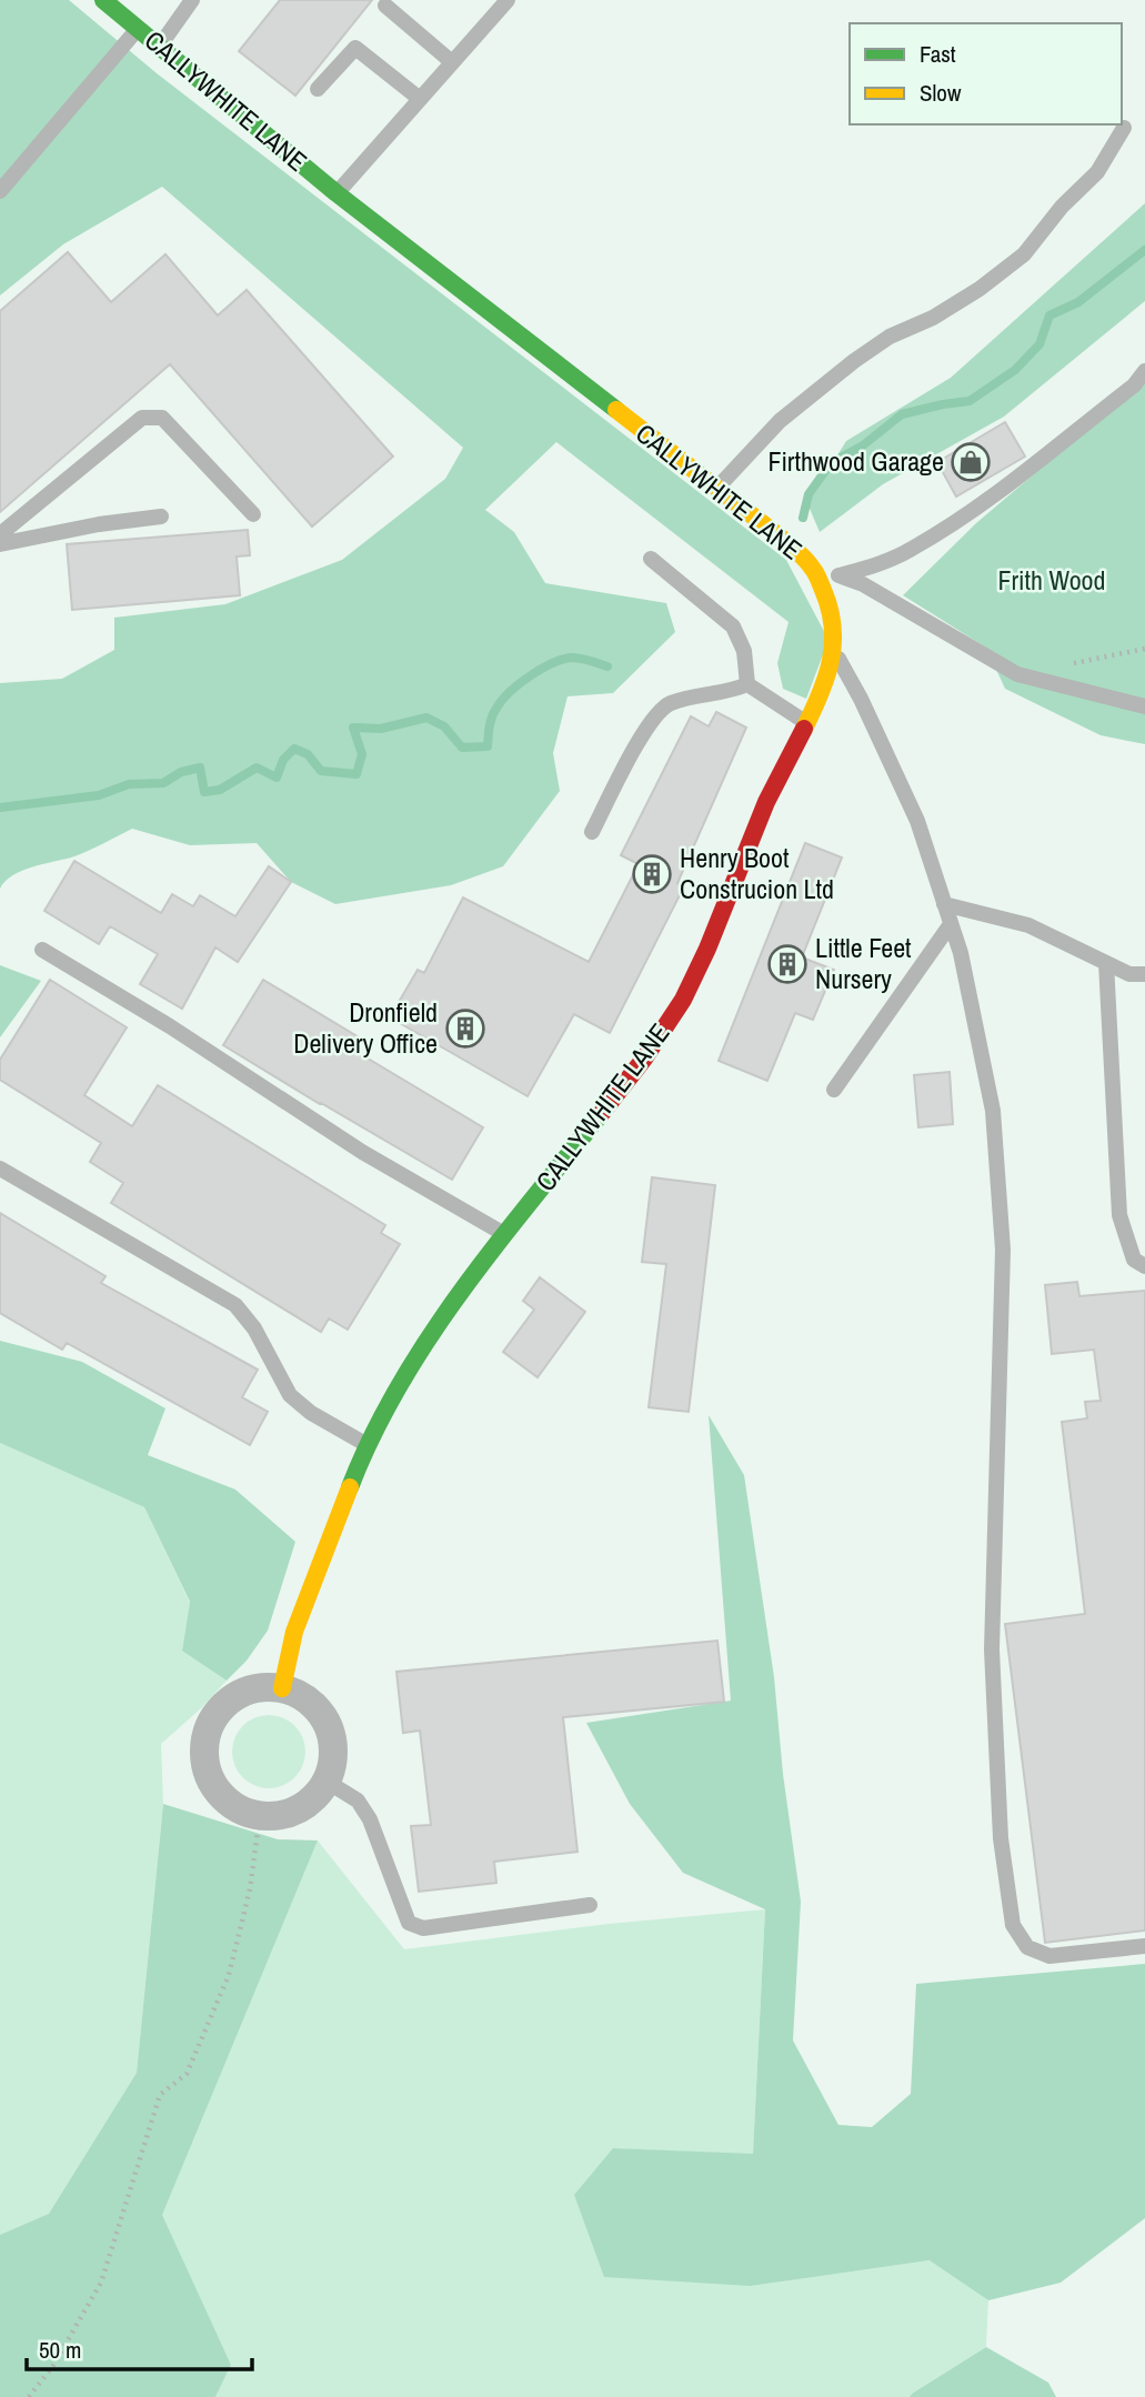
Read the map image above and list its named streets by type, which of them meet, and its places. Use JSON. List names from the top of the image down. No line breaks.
{"streets":{"street":["CALLYWHITE LANE"]},"parks":["Frith Wood"],"places":{"shop":["Firthwood Garage"],"building":["Henry Boot Construcion Ltd","Little Feet Nursery","Dronfield Delivery Office"]},"legend":["Fast","Slow"],"scale_bar":"50 m"}
